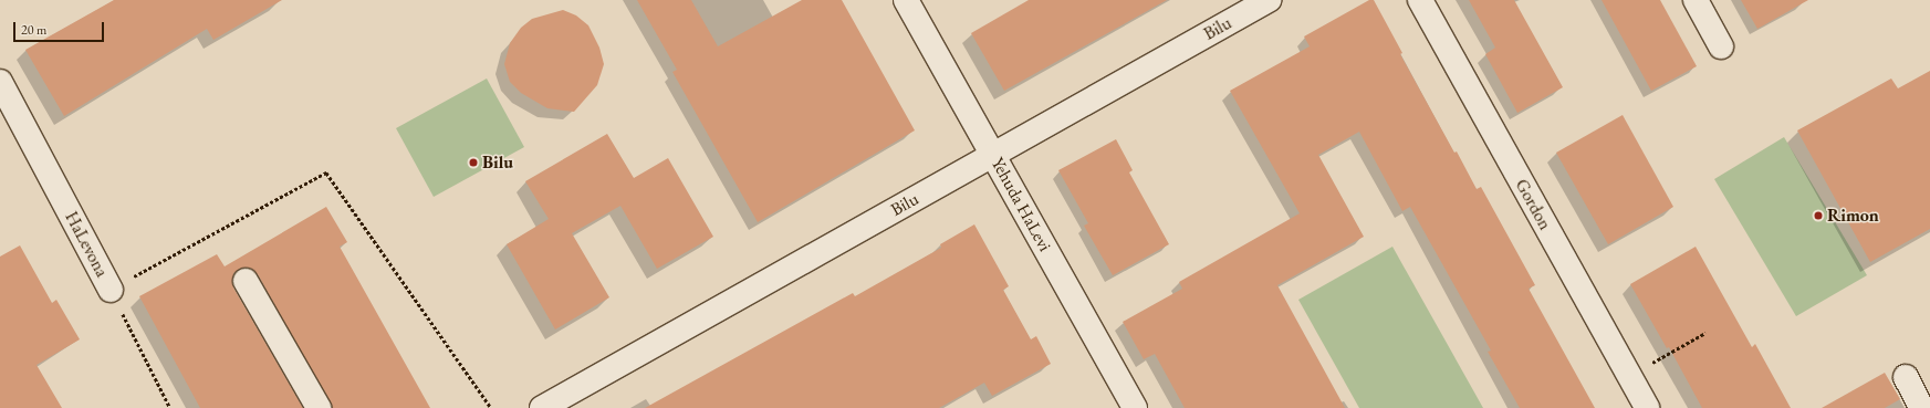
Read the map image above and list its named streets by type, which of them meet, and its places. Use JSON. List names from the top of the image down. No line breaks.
{"streets":{"street":["Bilu","Yehuda HaLevi","Gordon","HaLevona"]},"crossings":[["Bilu","Yehuda HaLevi"]],"places":["Bilu","Rimon"],"scale_bar":"20 m"}
